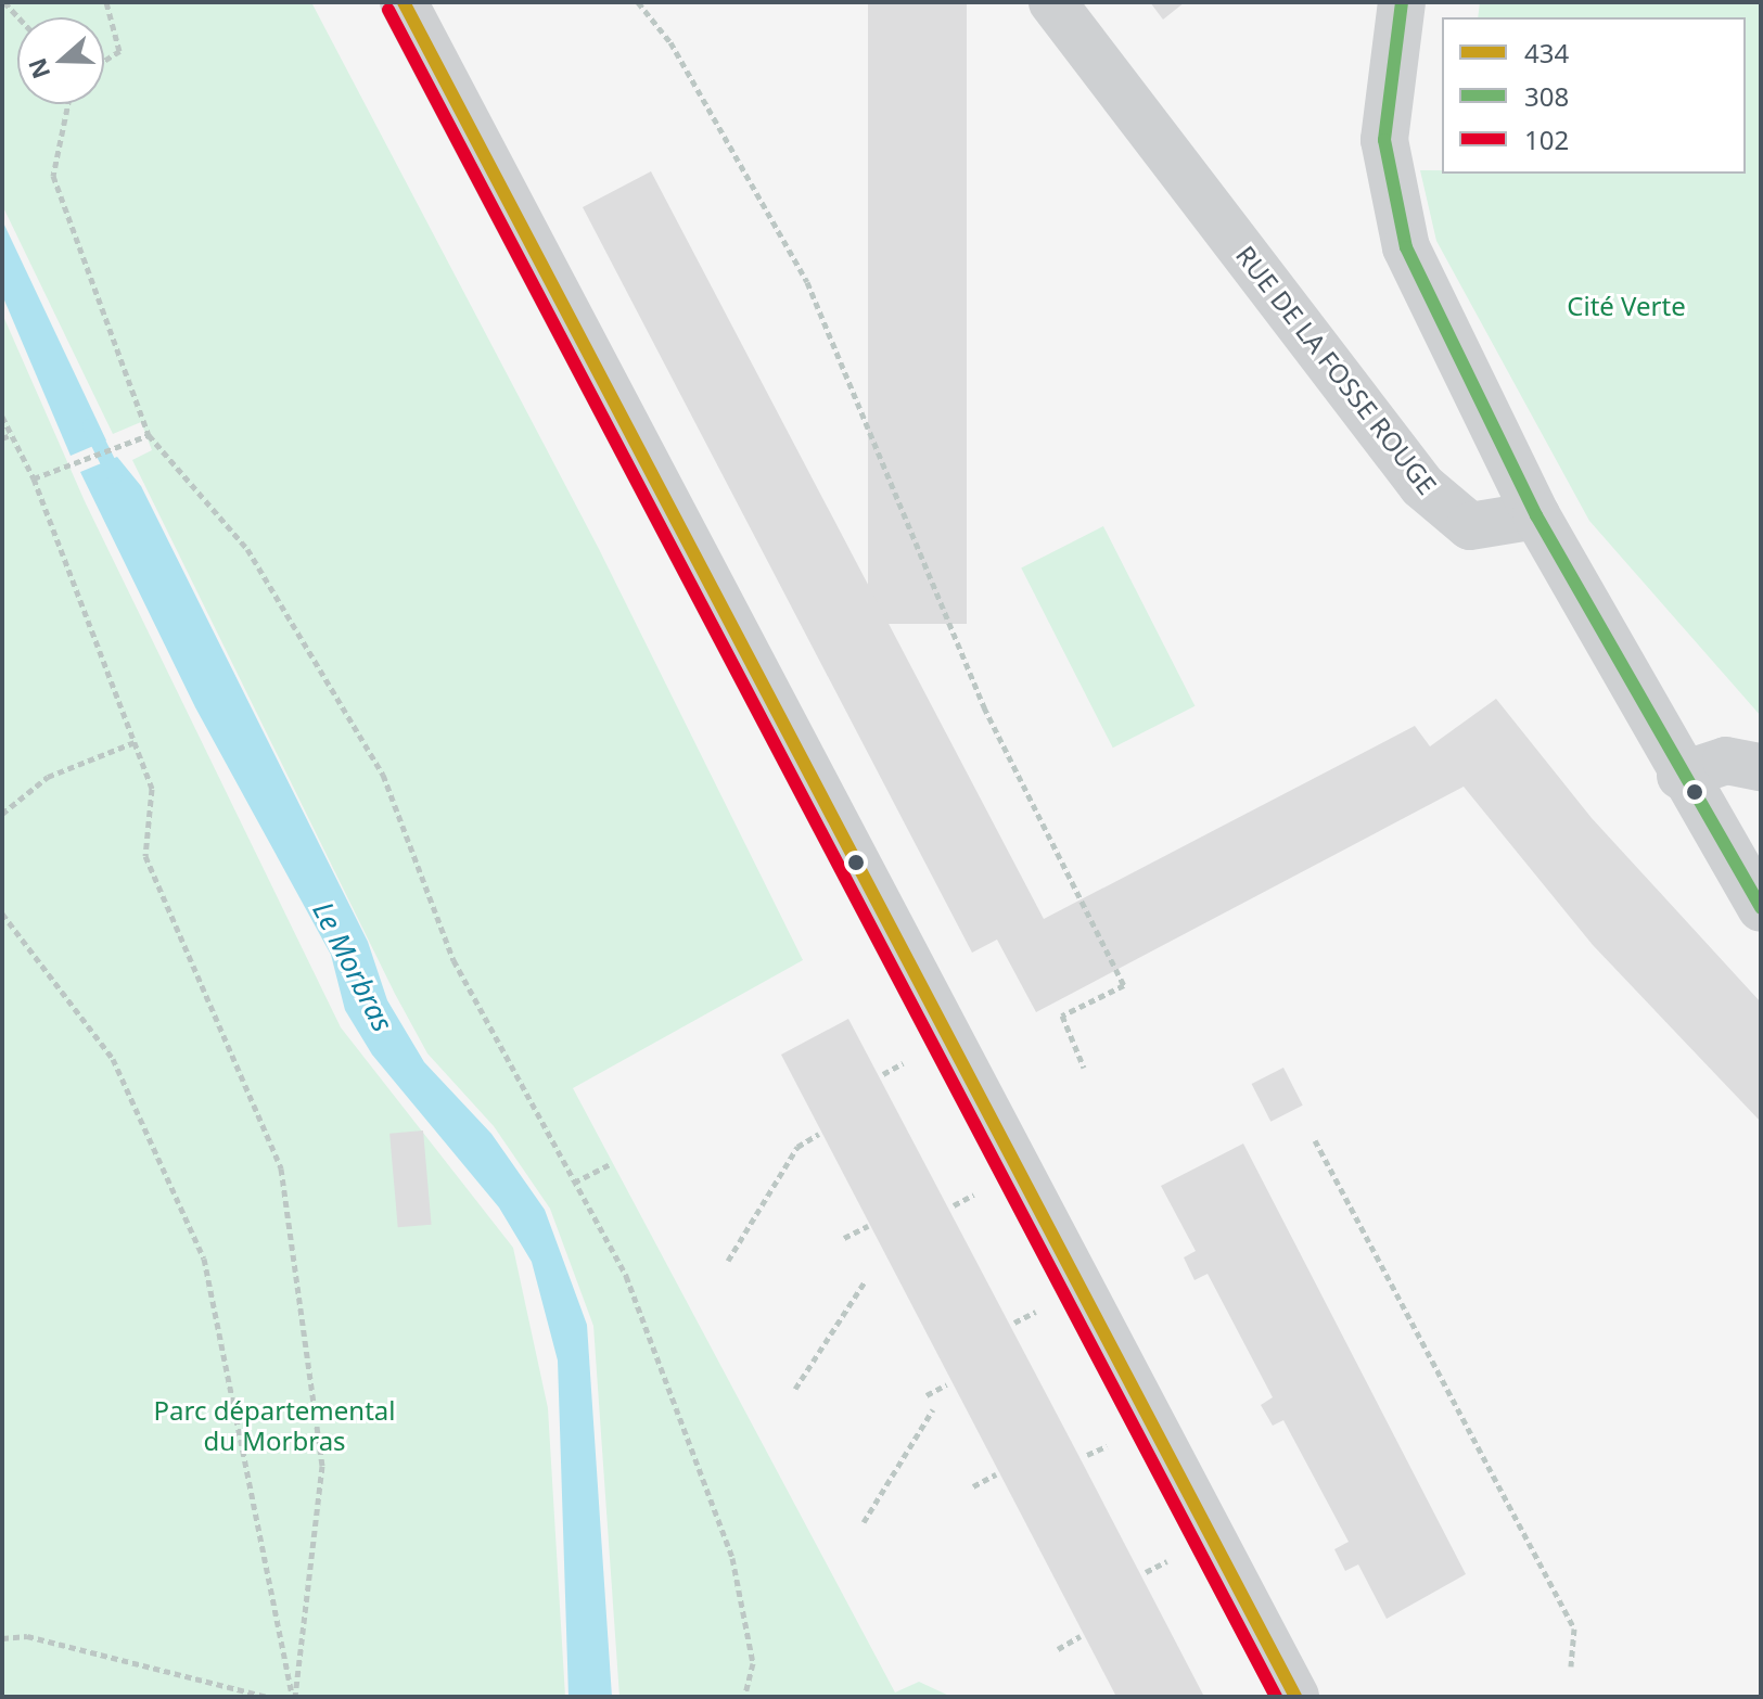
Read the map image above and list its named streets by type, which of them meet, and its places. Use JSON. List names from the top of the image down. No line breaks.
{"streets":{"street":["RUE DE LA FOSSE ROUGE"]},"water":["Le Morbras"],"parks":["Cité Verte","Parc départemental du Morbras"],"lines":["transit line 434","transit line 308","transit line 102"],"legend":["434","308","102"],"north":"left"}
